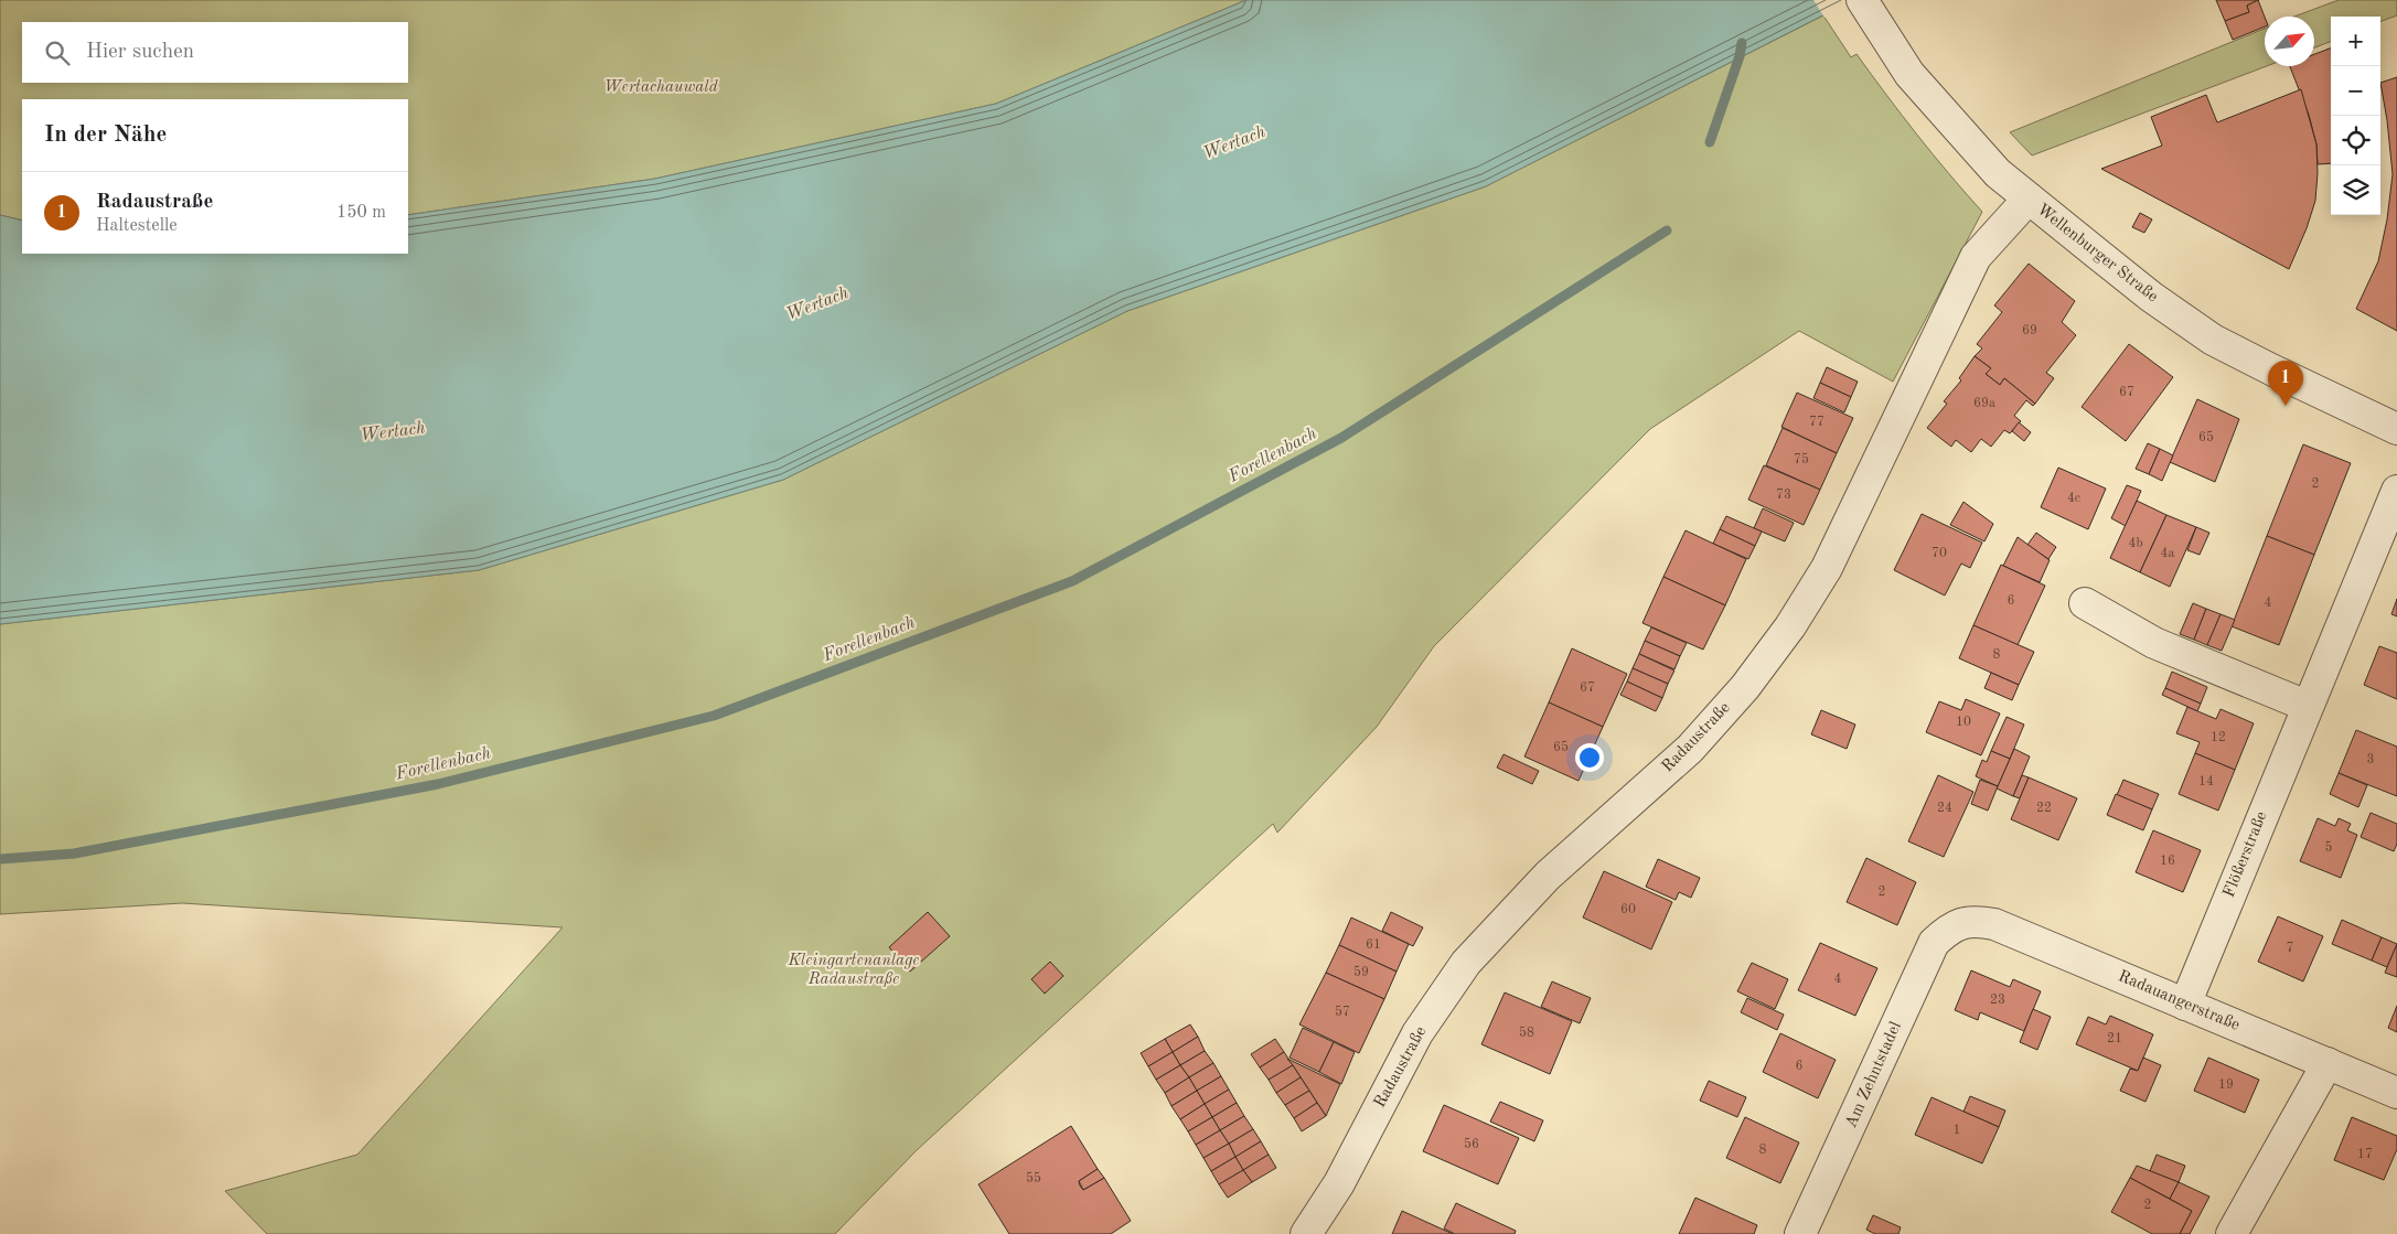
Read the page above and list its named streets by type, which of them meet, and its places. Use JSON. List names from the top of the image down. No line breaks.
{"streets":{"street":["Wellenburger Straße","Radaustraße","Flößerstraße","Radauangerstraße","Am Zehntstadel"]},"crossings":[["Wellenburger Straße","Radaustraße"],["Flößerstraße","Radauangerstraße"],["Radauangerstraße","Am Zehntstadel"]],"water":["Wertach","Forellenbach"],"parks":["Wertachauwald","Kleingartenanlage Radaustraße"],"house_numbers":["69","67","69a","77","65","75","2","73","4c","4b","70","4a","6","4","8","67","10","12","65","3","14","24","22","5","16","2","60","61","7","59","4","23","57","58","21","6","19","1","56","8","17","55","2"],"north":"top right","page":{"map_buttons":["+","−"],"search":"Hier suchen","heading":"In der Nähe","list":[{"mark":"1","name":"Radaustraße","note":"Haltestelle","value":"150 m"}],"pins":"1"}}
